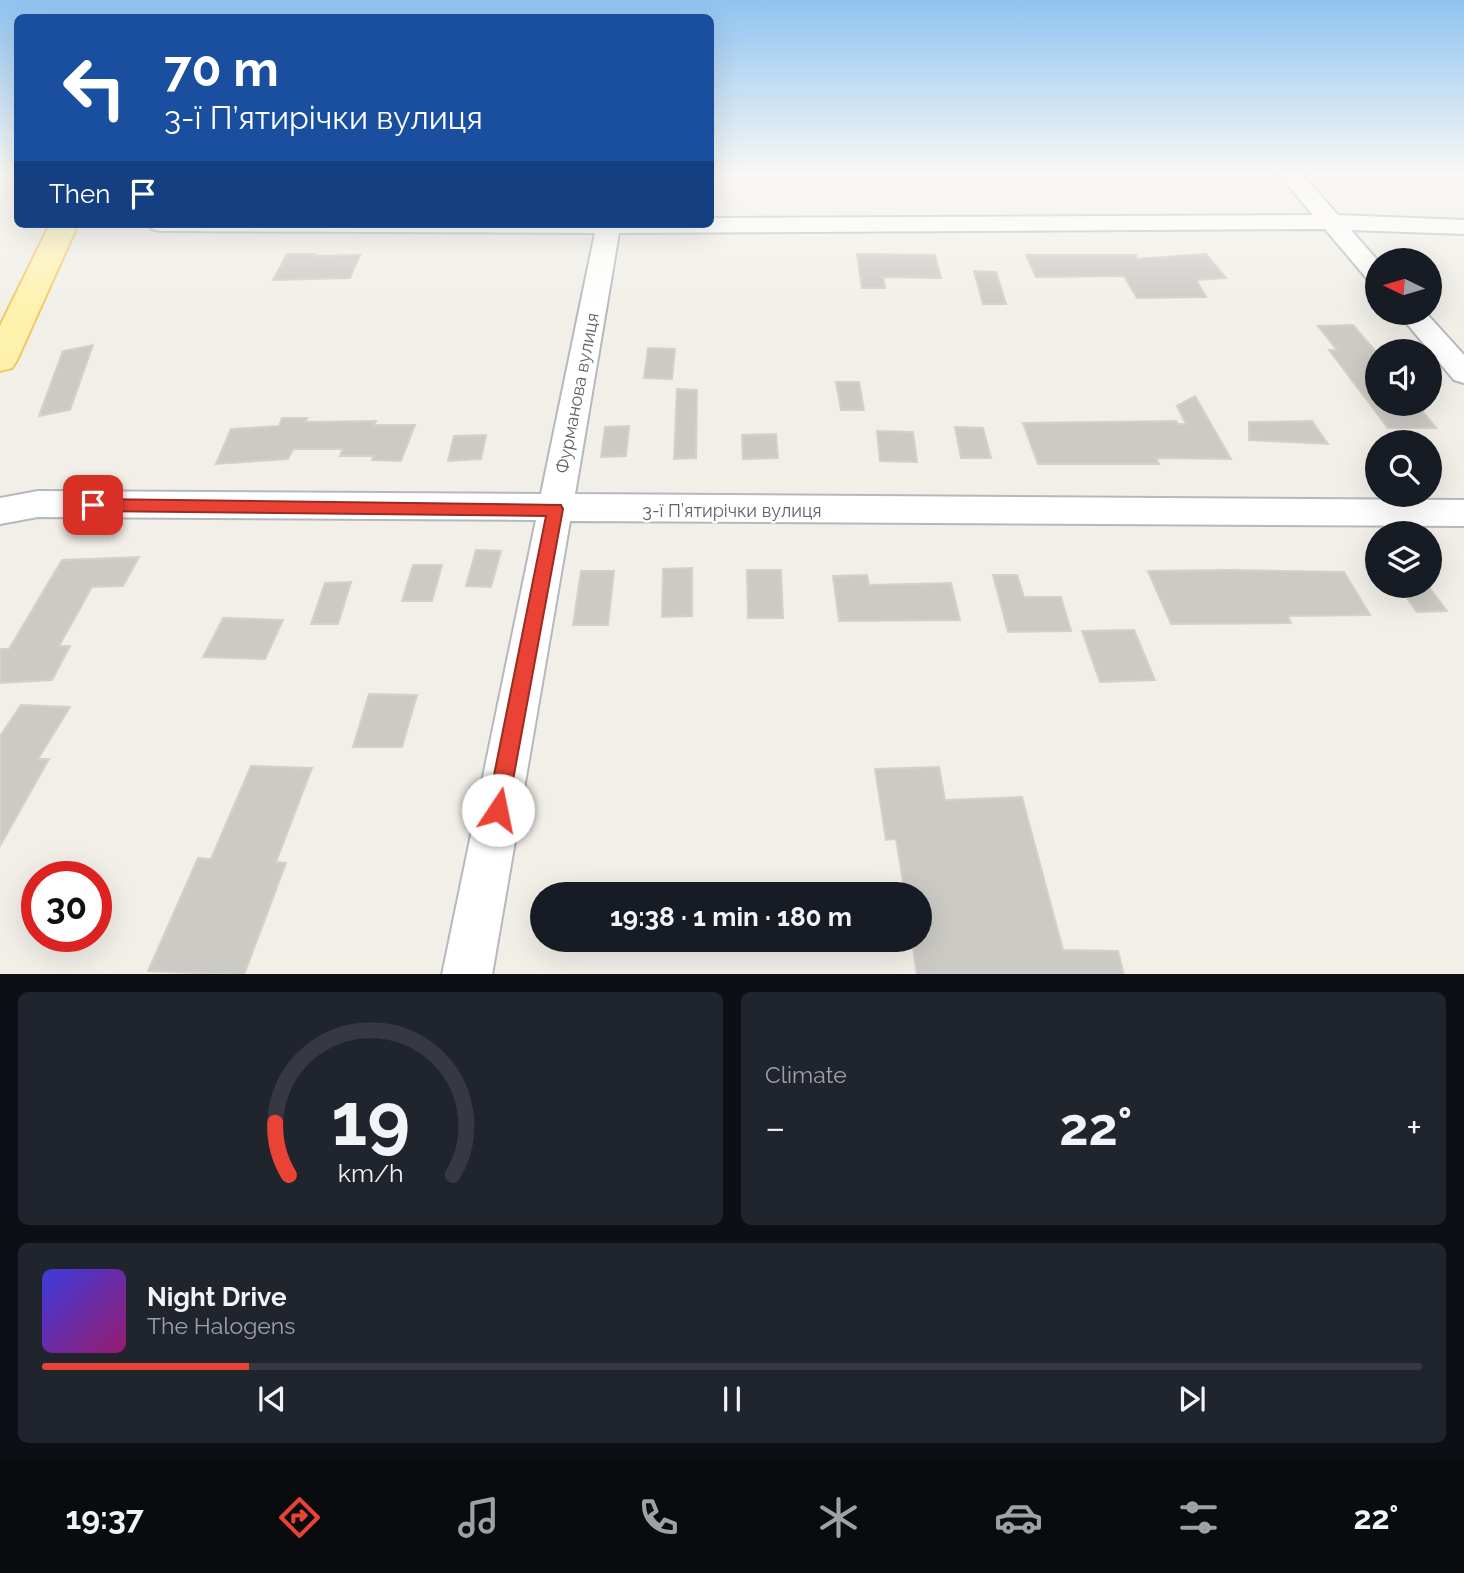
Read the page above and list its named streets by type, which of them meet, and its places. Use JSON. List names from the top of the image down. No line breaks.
{"streets":{"street":["Фурманова вулиця","3-ї П’ятирічки вулиця"]},"crossings":[["Фурманова вулиця","3-ї П’ятирічки вулиця"]],"north":"left","page":{"turn":["70 m","3-ї П’ятирічки вулиця"],"then":"Then","limit":"30","trip":"19:38 · 1 min · 180 m","tile":"Climate","heat":["−","22°","+"],"song":["Night Drive","The Halogens"],"tabs":["19:37","22°"],"gauge":["19","km/h"]}}
